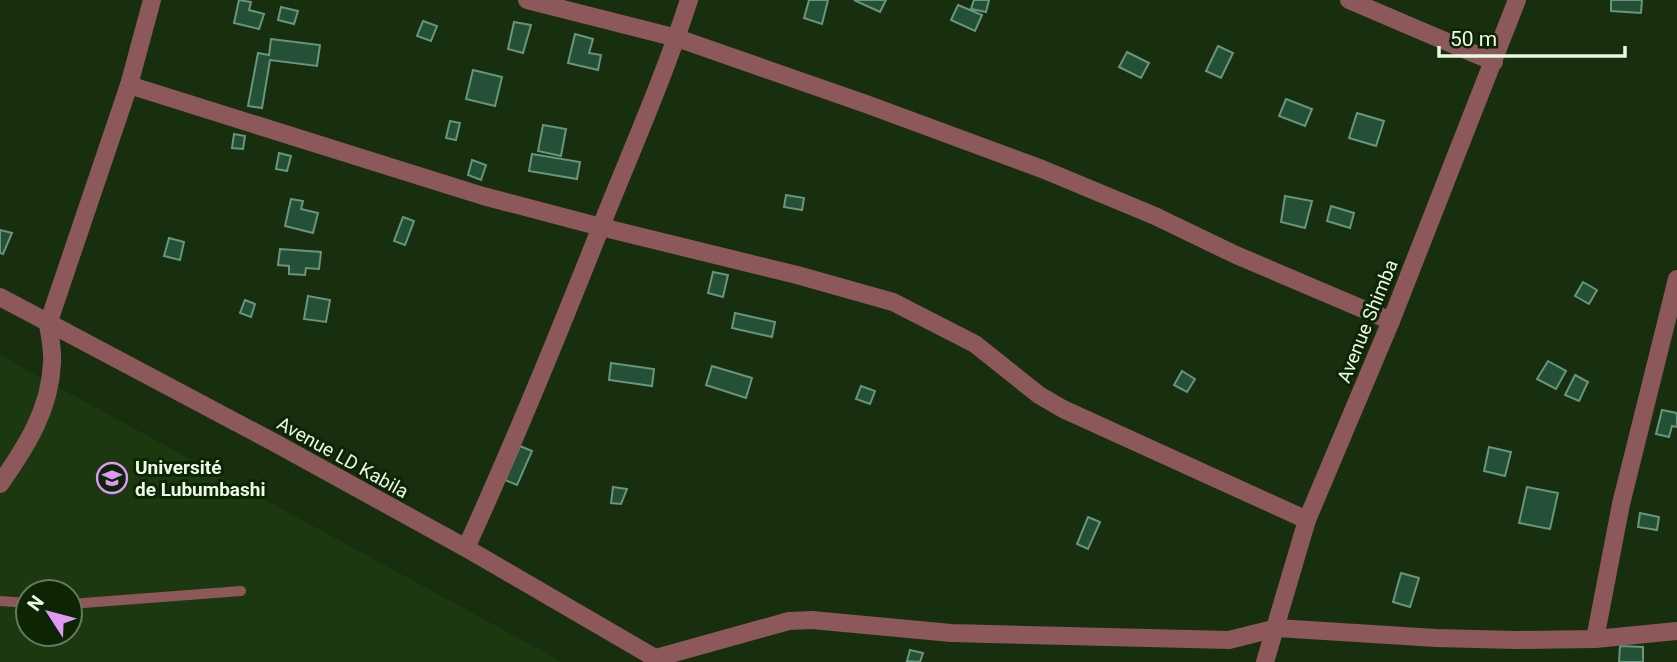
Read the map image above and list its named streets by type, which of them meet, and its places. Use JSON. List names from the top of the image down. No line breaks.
{"streets":{"street":["Avenue Shimba","Avenue LD Kabila"]},"places":{"school or university":["Université de Lubumbashi"]},"scale_bar":"50 m","north":"top left"}
